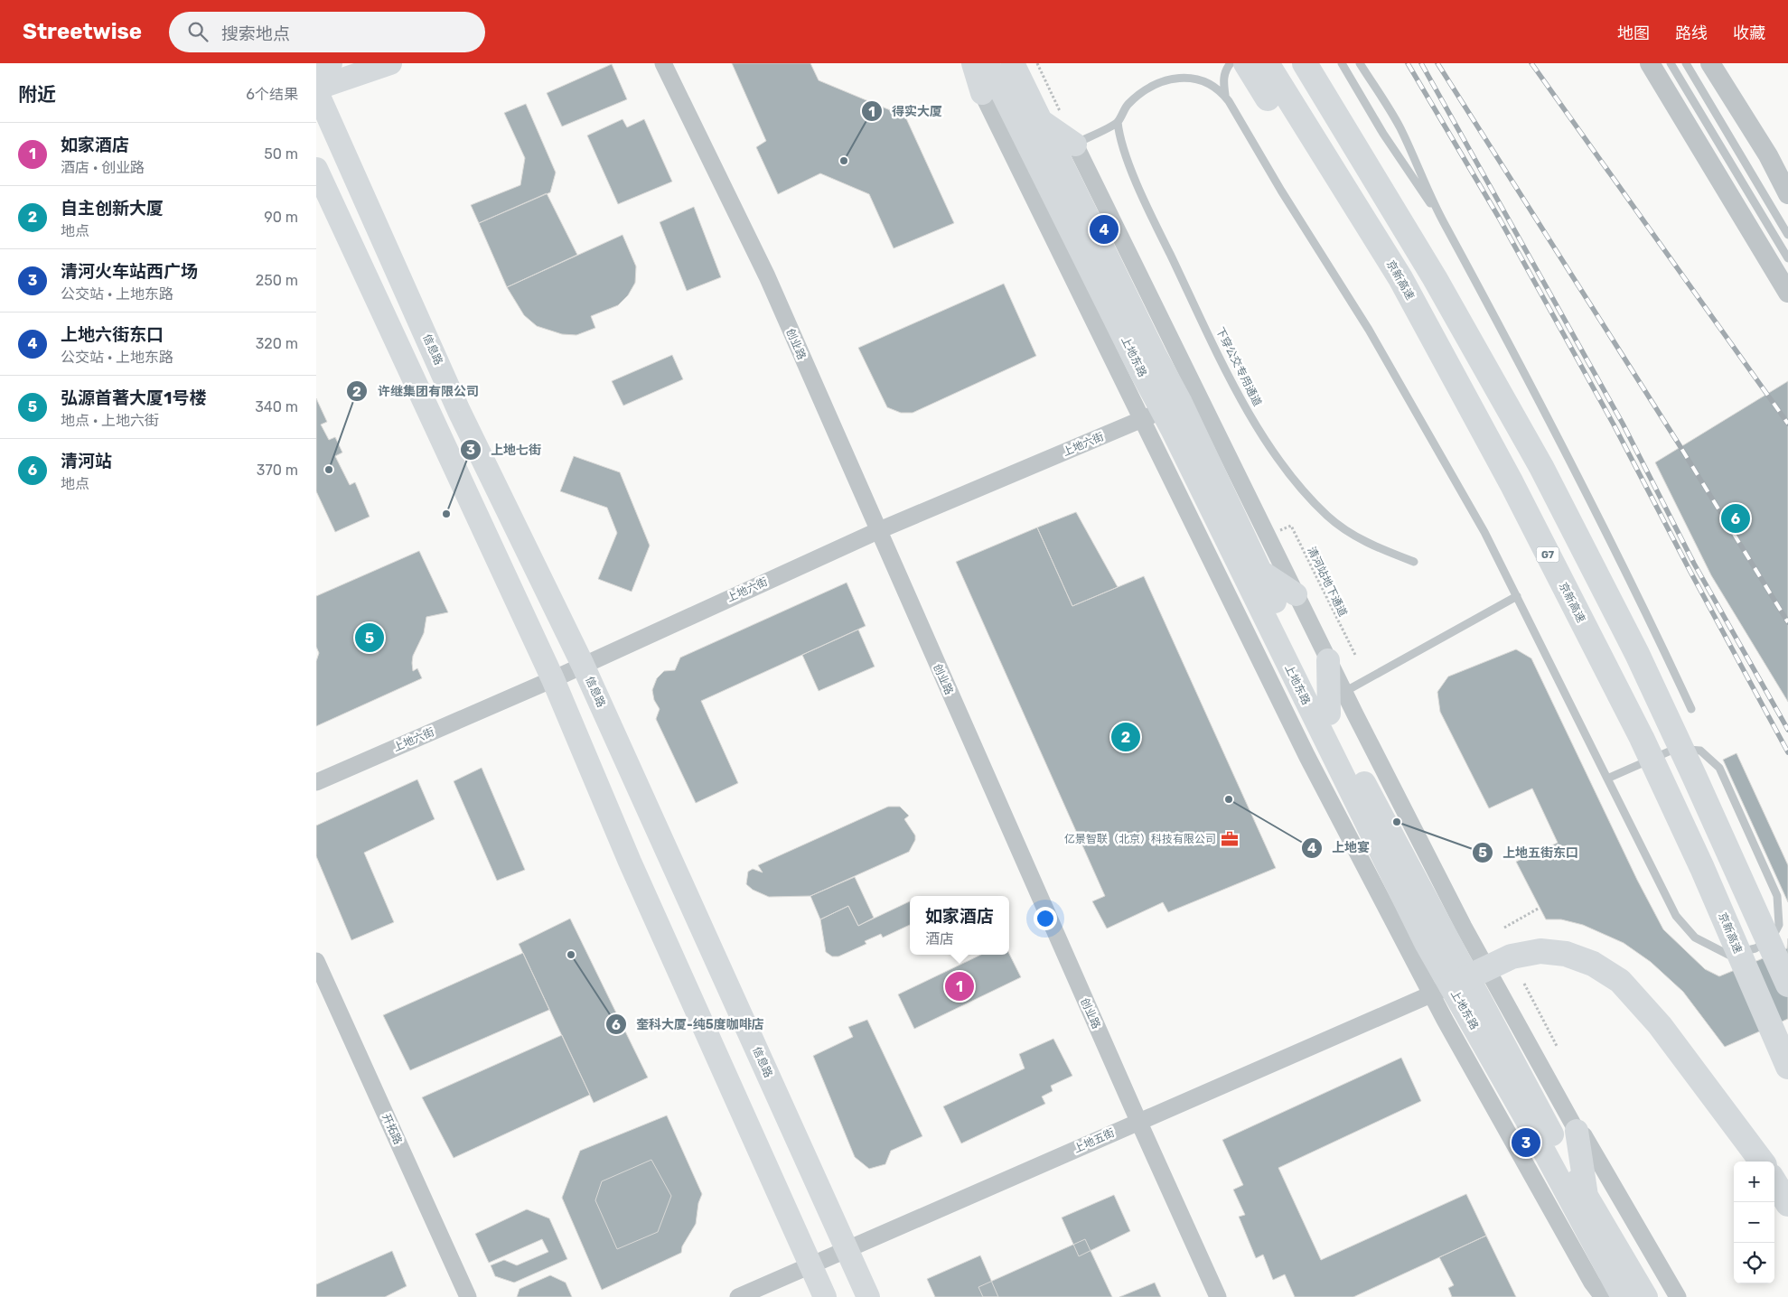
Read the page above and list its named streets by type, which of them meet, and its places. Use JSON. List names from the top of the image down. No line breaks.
{"streets":{"highway":["京新高速","G7"],"main road":["信息路","上地东路"],"street":["创业路","上地六街","开拓路","上地五街"],"lane":["下穿公交专用通道"],"path":["清河站地下通道"]},"crossings":[["创业路","上地六街"],["创业路","上地五街"],["信息路","上地六街"],["信息路","上地五街"],["上地东路","上地六街"],["上地东路","上地五街"]],"places":{"other":["得实大厦","许继集团有限公司","上地七街","上地宴","上地五街东口","奎科大厦-纯5度咖啡店"],"office":["亿景智联（北京）科技有限公司"]},"page":{"header":"Streetwise","search":"搜索地点","nav":["地图","路线","收藏"],"heading":["附近","6个结果"],"list":[{"mark":"1","name":"如家酒店","note":"酒店 · 创业路","value":"50 m"},{"mark":"2","name":"自主创新大厦","note":"地点","value":"90 m"},{"mark":"3","name":"清河火车站西广场","note":"公交站 · 上地东路","value":"250 m"},{"mark":"4","name":"上地六街东口","note":"公交站 · 上地东路","value":"320 m"},{"mark":"5","name":"弘源首著大厦1号楼","note":"地点 · 上地六街","value":"340 m"},{"mark":"6","name":"清河站","note":"地点","value":"370 m"}],"pins":["4","6","5","2","1","3"],"popup":["如家酒店","酒店"],"map_buttons":["+","−"]}}
